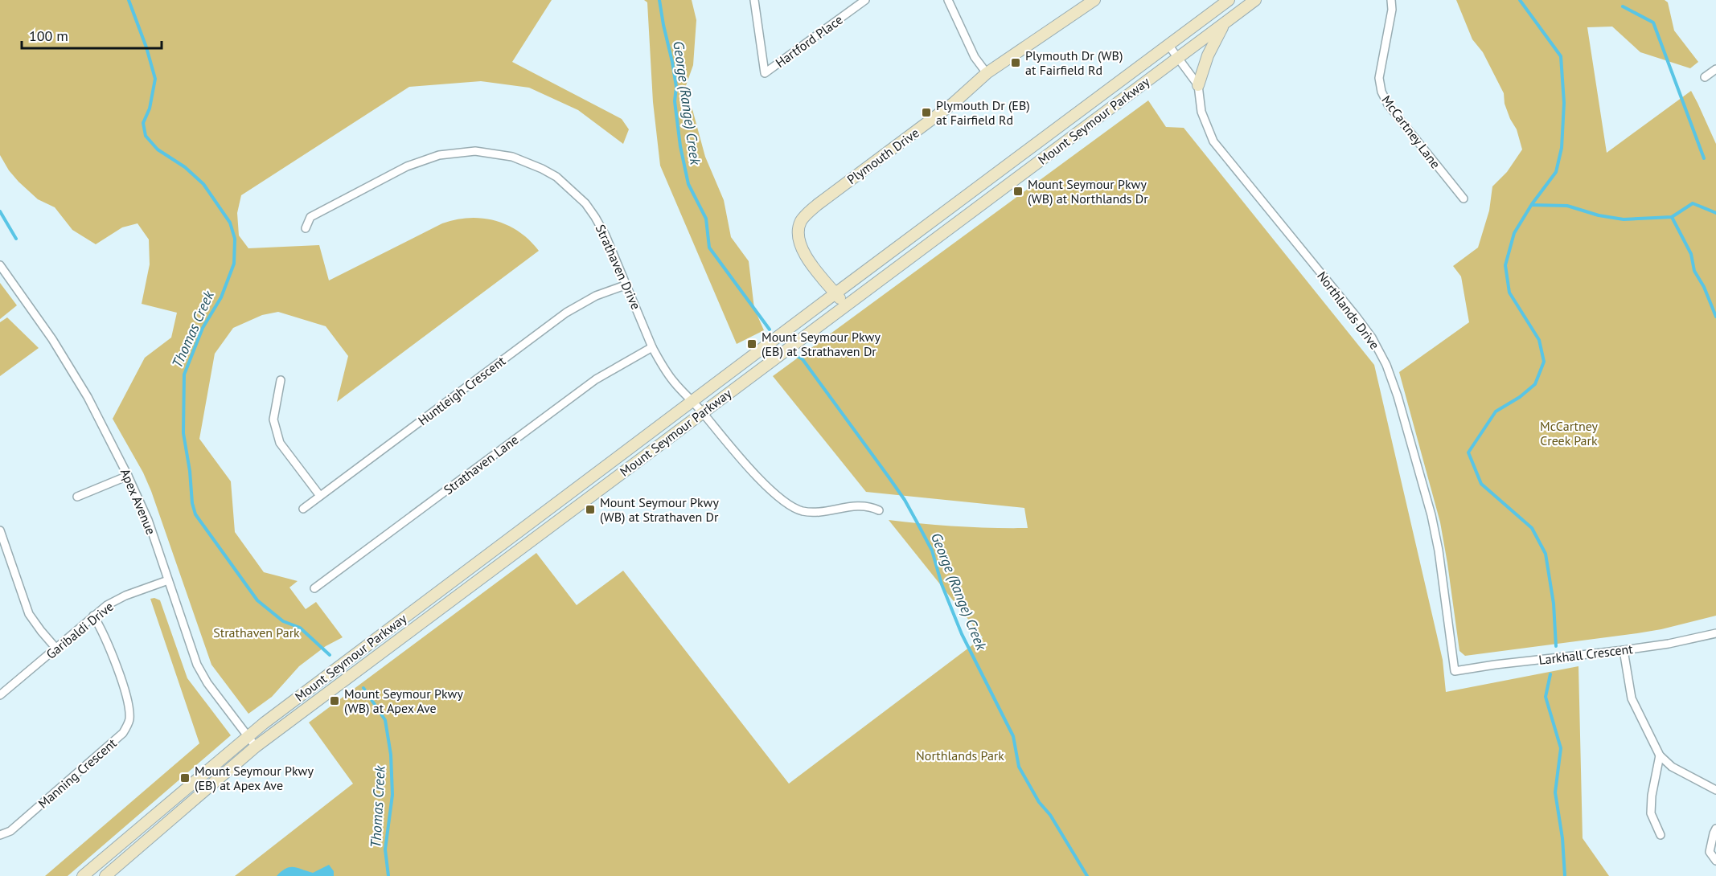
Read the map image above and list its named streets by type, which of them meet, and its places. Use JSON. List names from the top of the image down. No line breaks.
{"streets":{"main road":["Mount Seymour Parkway","Plymouth Drive"],"street":["Hartford Place","McCartney Lane","Strathaven Drive","Northlands Drive","Huntleigh Crescent","Strathaven Lane","Apex Avenue","Garibaldi Drive","Larkhall Crescent","Manning Crescent"]},"crossings":[["Mount Seymour Parkway","Plymouth Drive"],["Mount Seymour Parkway","Strathaven Drive"],["Mount Seymour Parkway","Northlands Drive"],["Mount Seymour Parkway","Apex Avenue"],["Strathaven Drive","Huntleigh Crescent"],["Strathaven Drive","Strathaven Lane"],["Northlands Drive","Larkhall Crescent"],["Apex Avenue","Garibaldi Drive"],["Garibaldi Drive","Manning Crescent"]],"water":["George (Range) Creek","Thomas Creek"],"parks":["McCartney Creek Park","Strathaven Park","Northlands Park"],"places":{"transit":["Plymouth Dr (WB) at Fairfield Rd","Plymouth Dr (EB) at Fairfield Rd","Mount Seymour Pkwy (WB) at Northlands Dr","Mount Seymour Pkwy (EB) at Strathaven Dr","Mount Seymour Pkwy (WB) at Strathaven Dr","Mount Seymour Pkwy (WB) at Apex Ave","Mount Seymour Pkwy (EB) at Apex Ave"]},"scale_bar":"100 m"}
